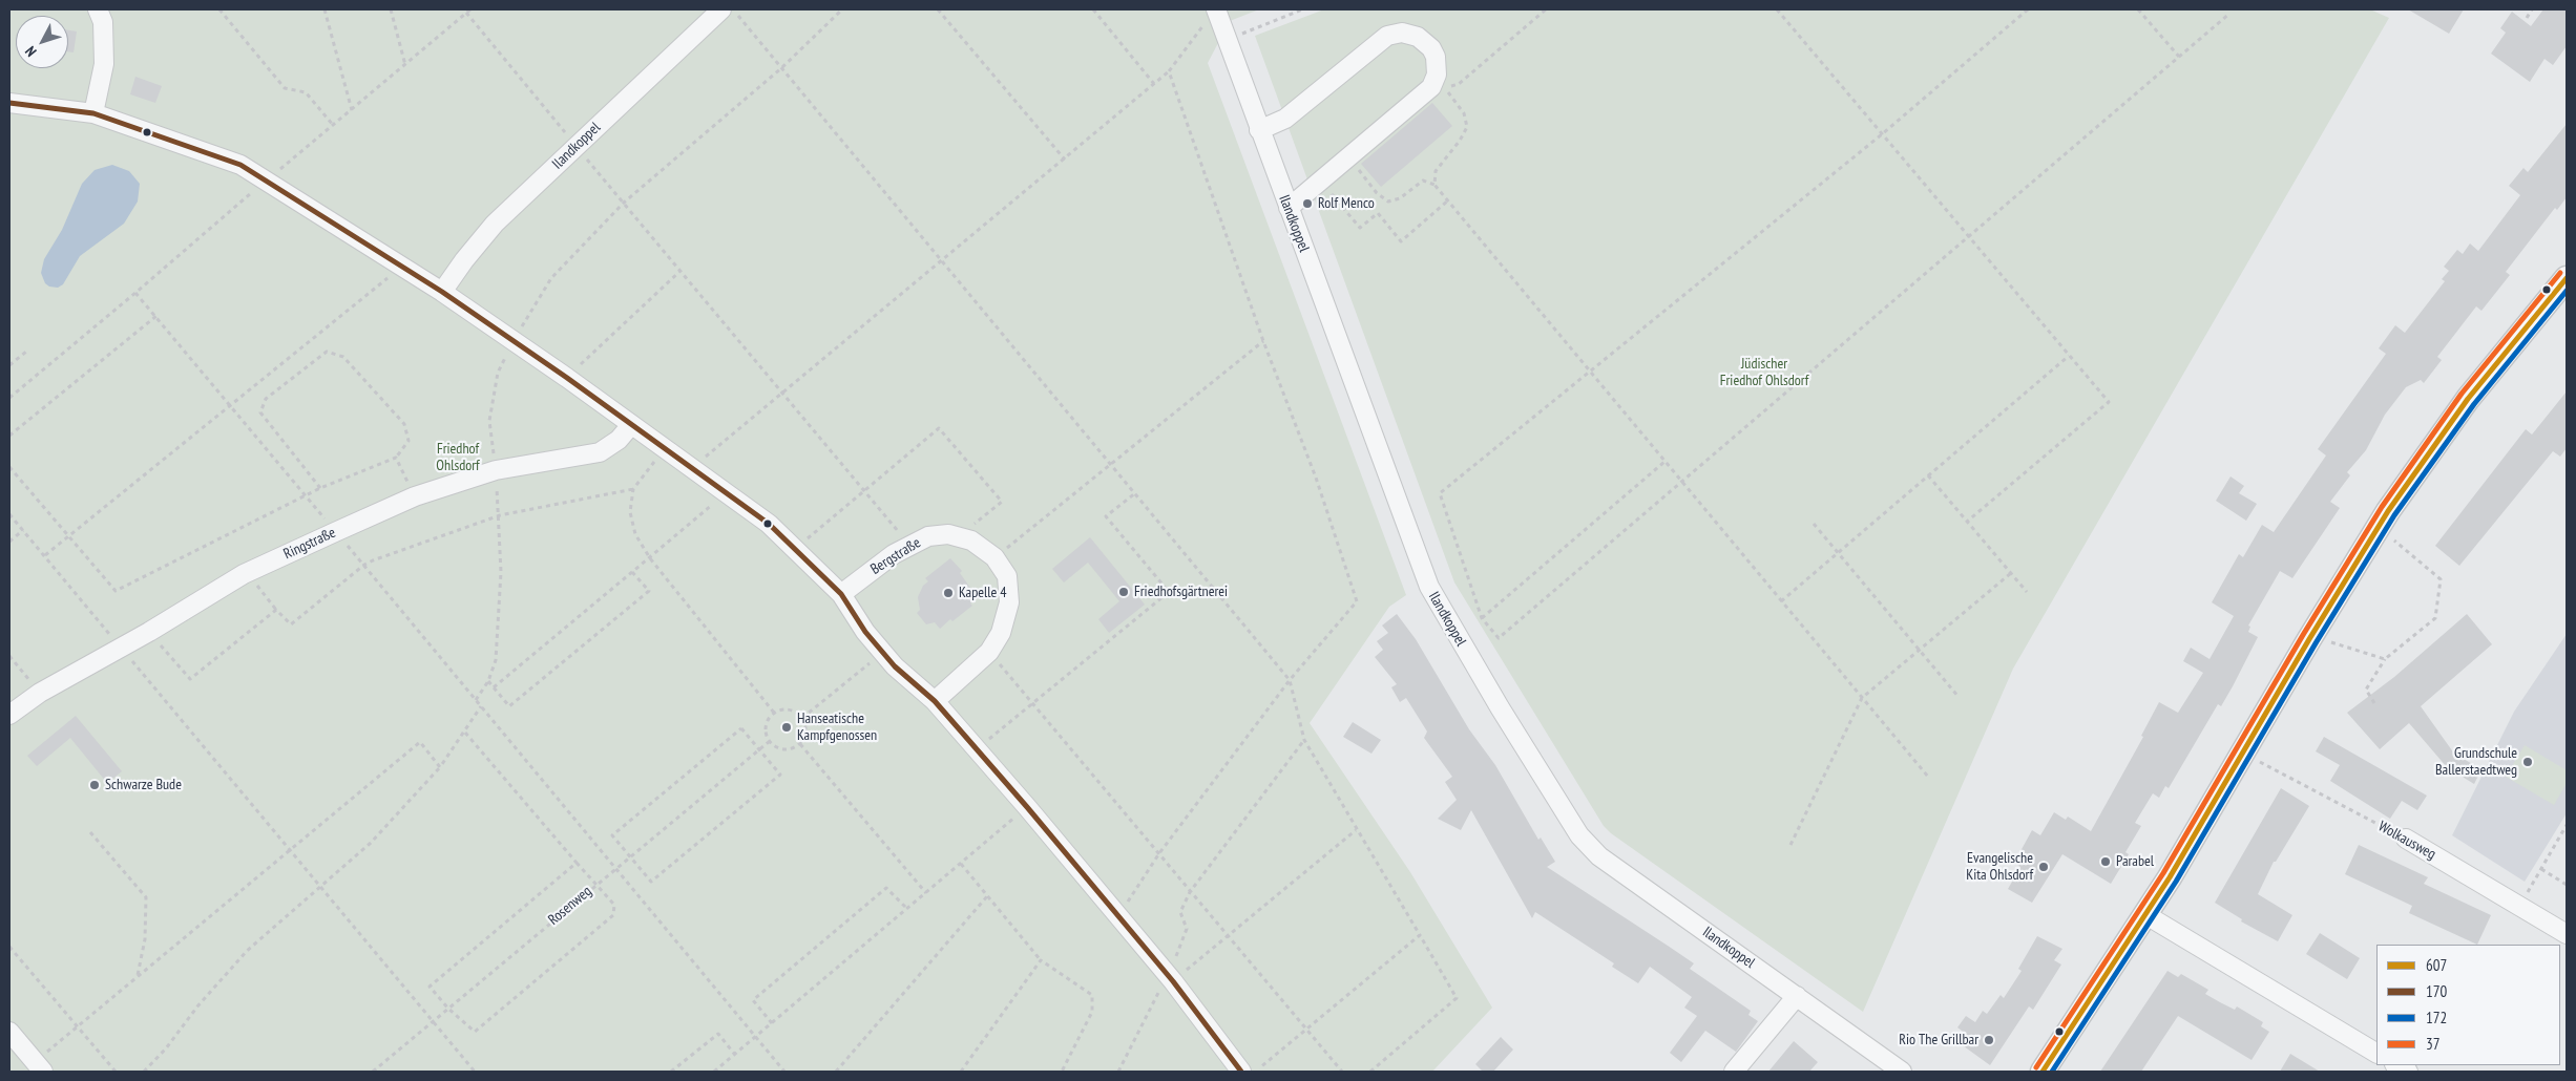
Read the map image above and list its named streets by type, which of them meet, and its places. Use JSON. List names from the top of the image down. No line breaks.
{"streets":{"street":["Ilandkoppel","Ringstraße","Bergstraße","Wolkausweg"],"path":["Rosenweg"]},"parks":["Jüdischer Friedhof Ohlsdorf","Friedhof Ohlsdorf"],"places":["Rolf Menco","Friedhofsgärtnerei","Kapelle 4","Hanseatische Kampfgenossen","Grundschule Ballerstaedtweg","Schwarze Bude","Parabel","Evangelische Kita Ohlsdorf","Rio The Grillbar"],"lines":["transit line 170","transit line 37","transit line 607","transit line 172"],"legend":["607","170","172","37"],"north":"bottom left"}
